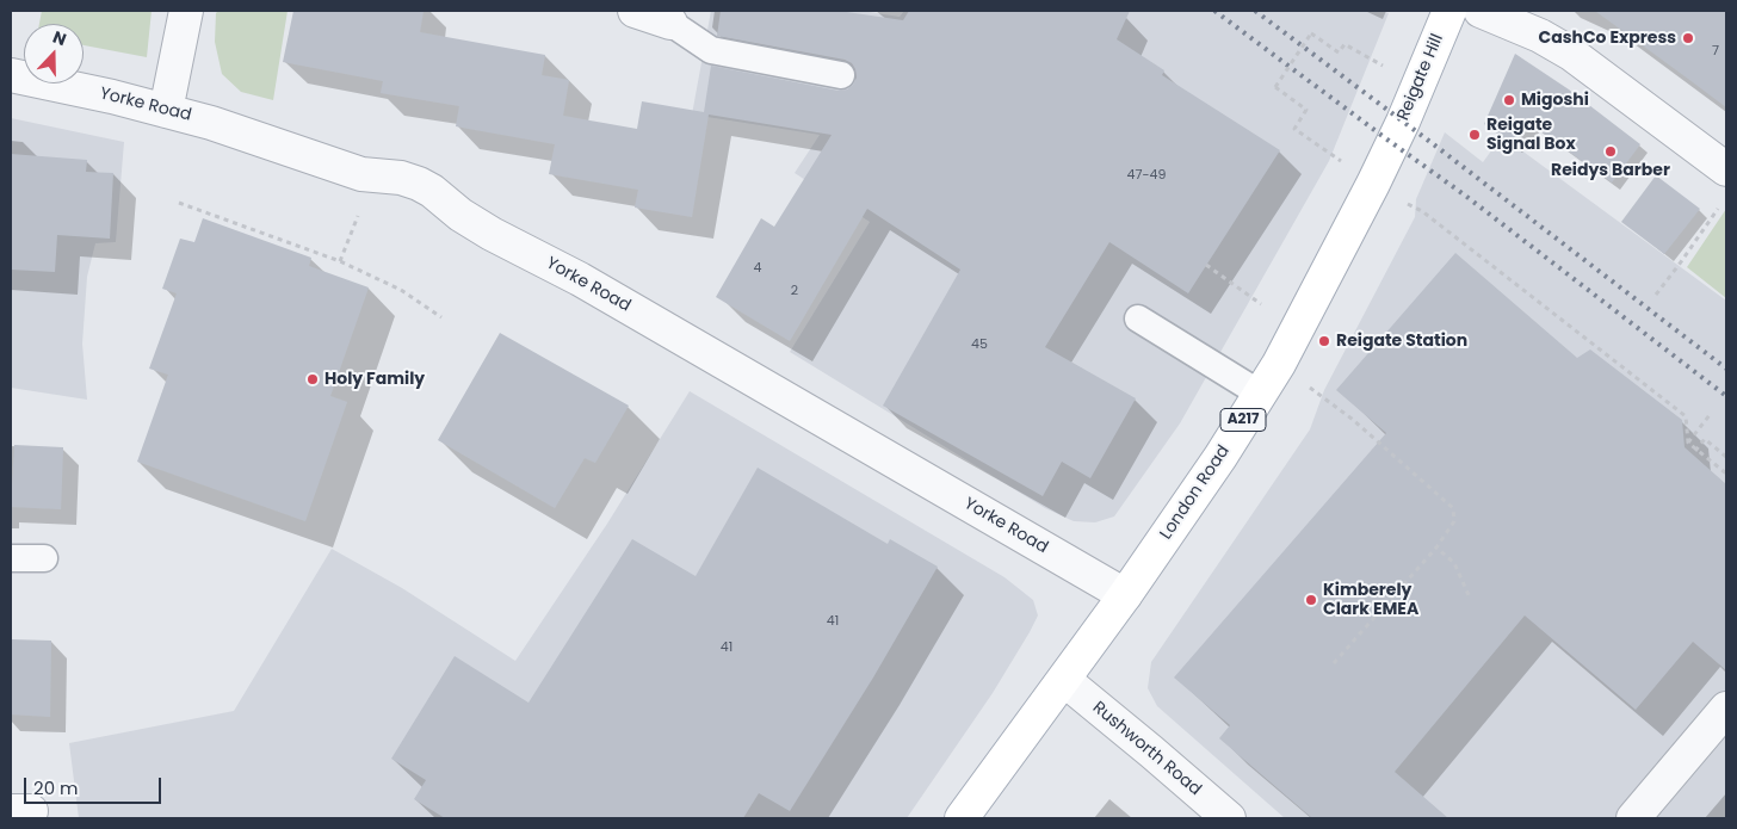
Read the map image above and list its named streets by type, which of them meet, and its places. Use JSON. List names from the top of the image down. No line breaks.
{"streets":{"main road":["Reigate Hill","A217","London Road"],"street":["Yorke Road","Rushworth Road"]},"crossings":[["Reigate Hill","London Road"],["Yorke Road","London Road"],["London Road","Rushworth Road"]],"places":["CashCo Express","Migoshi","Reigate Signal Box","Reidys Barber","Reigate Station","Holy Family","Kimberely Clark EMEA"],"house_numbers":["7","47-49","4","2","45","41","41"],"scale_bar":"20 m","north":"top"}
